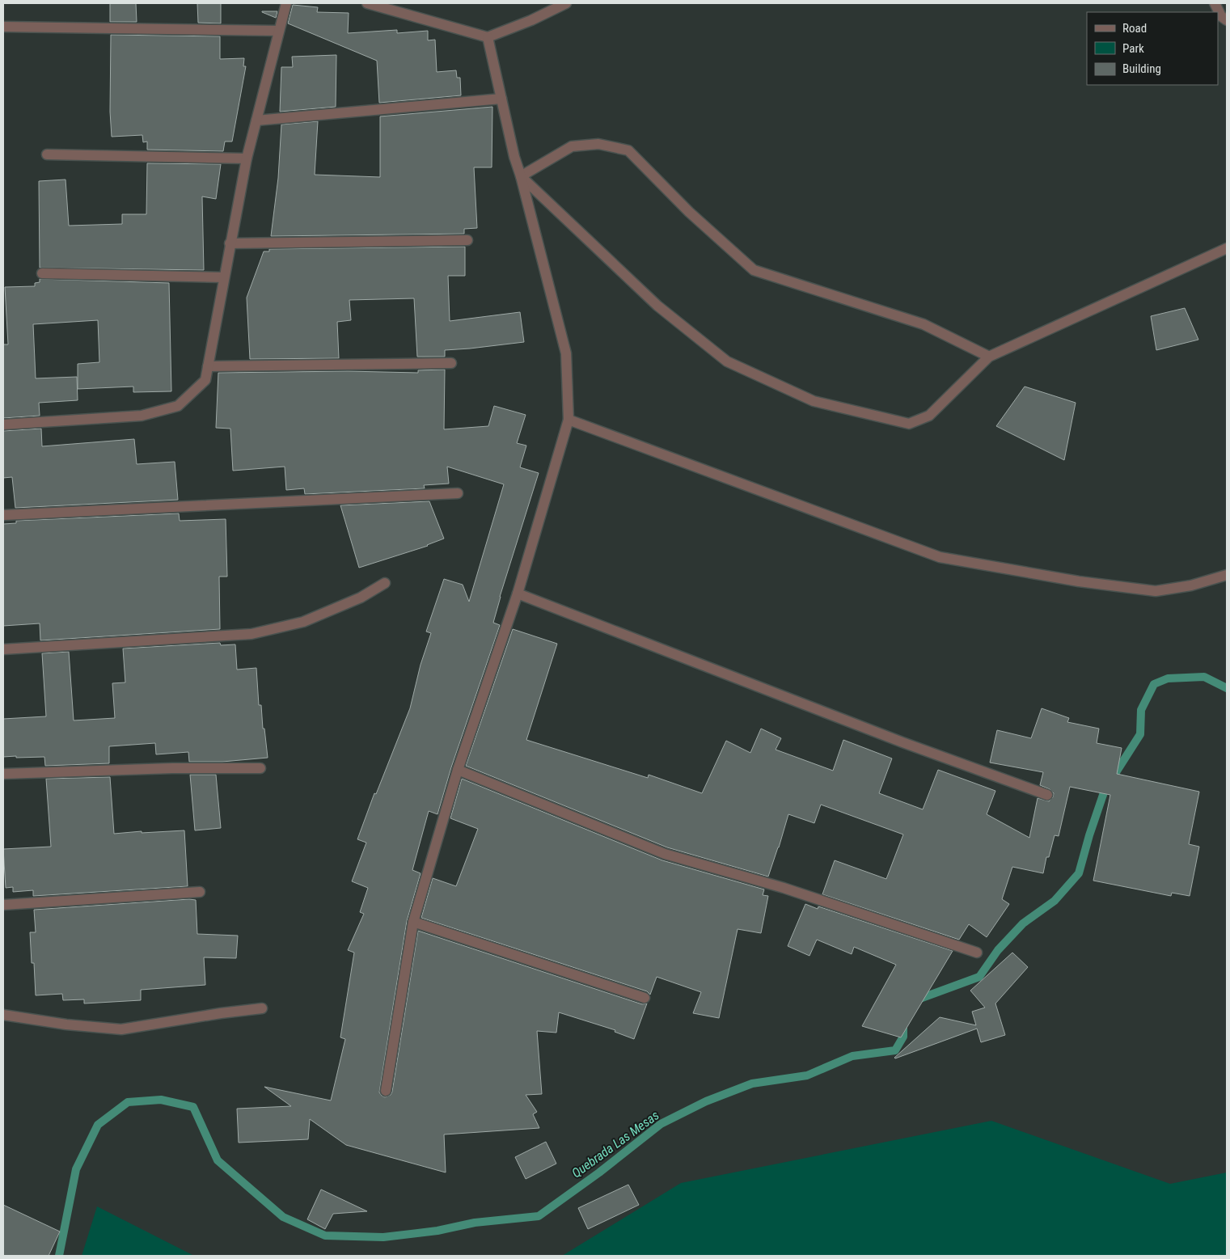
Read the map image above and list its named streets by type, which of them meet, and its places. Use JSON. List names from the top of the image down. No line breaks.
{"water":["Quebrada Las Mesas"],"legend":["Road","Park","Building"]}
